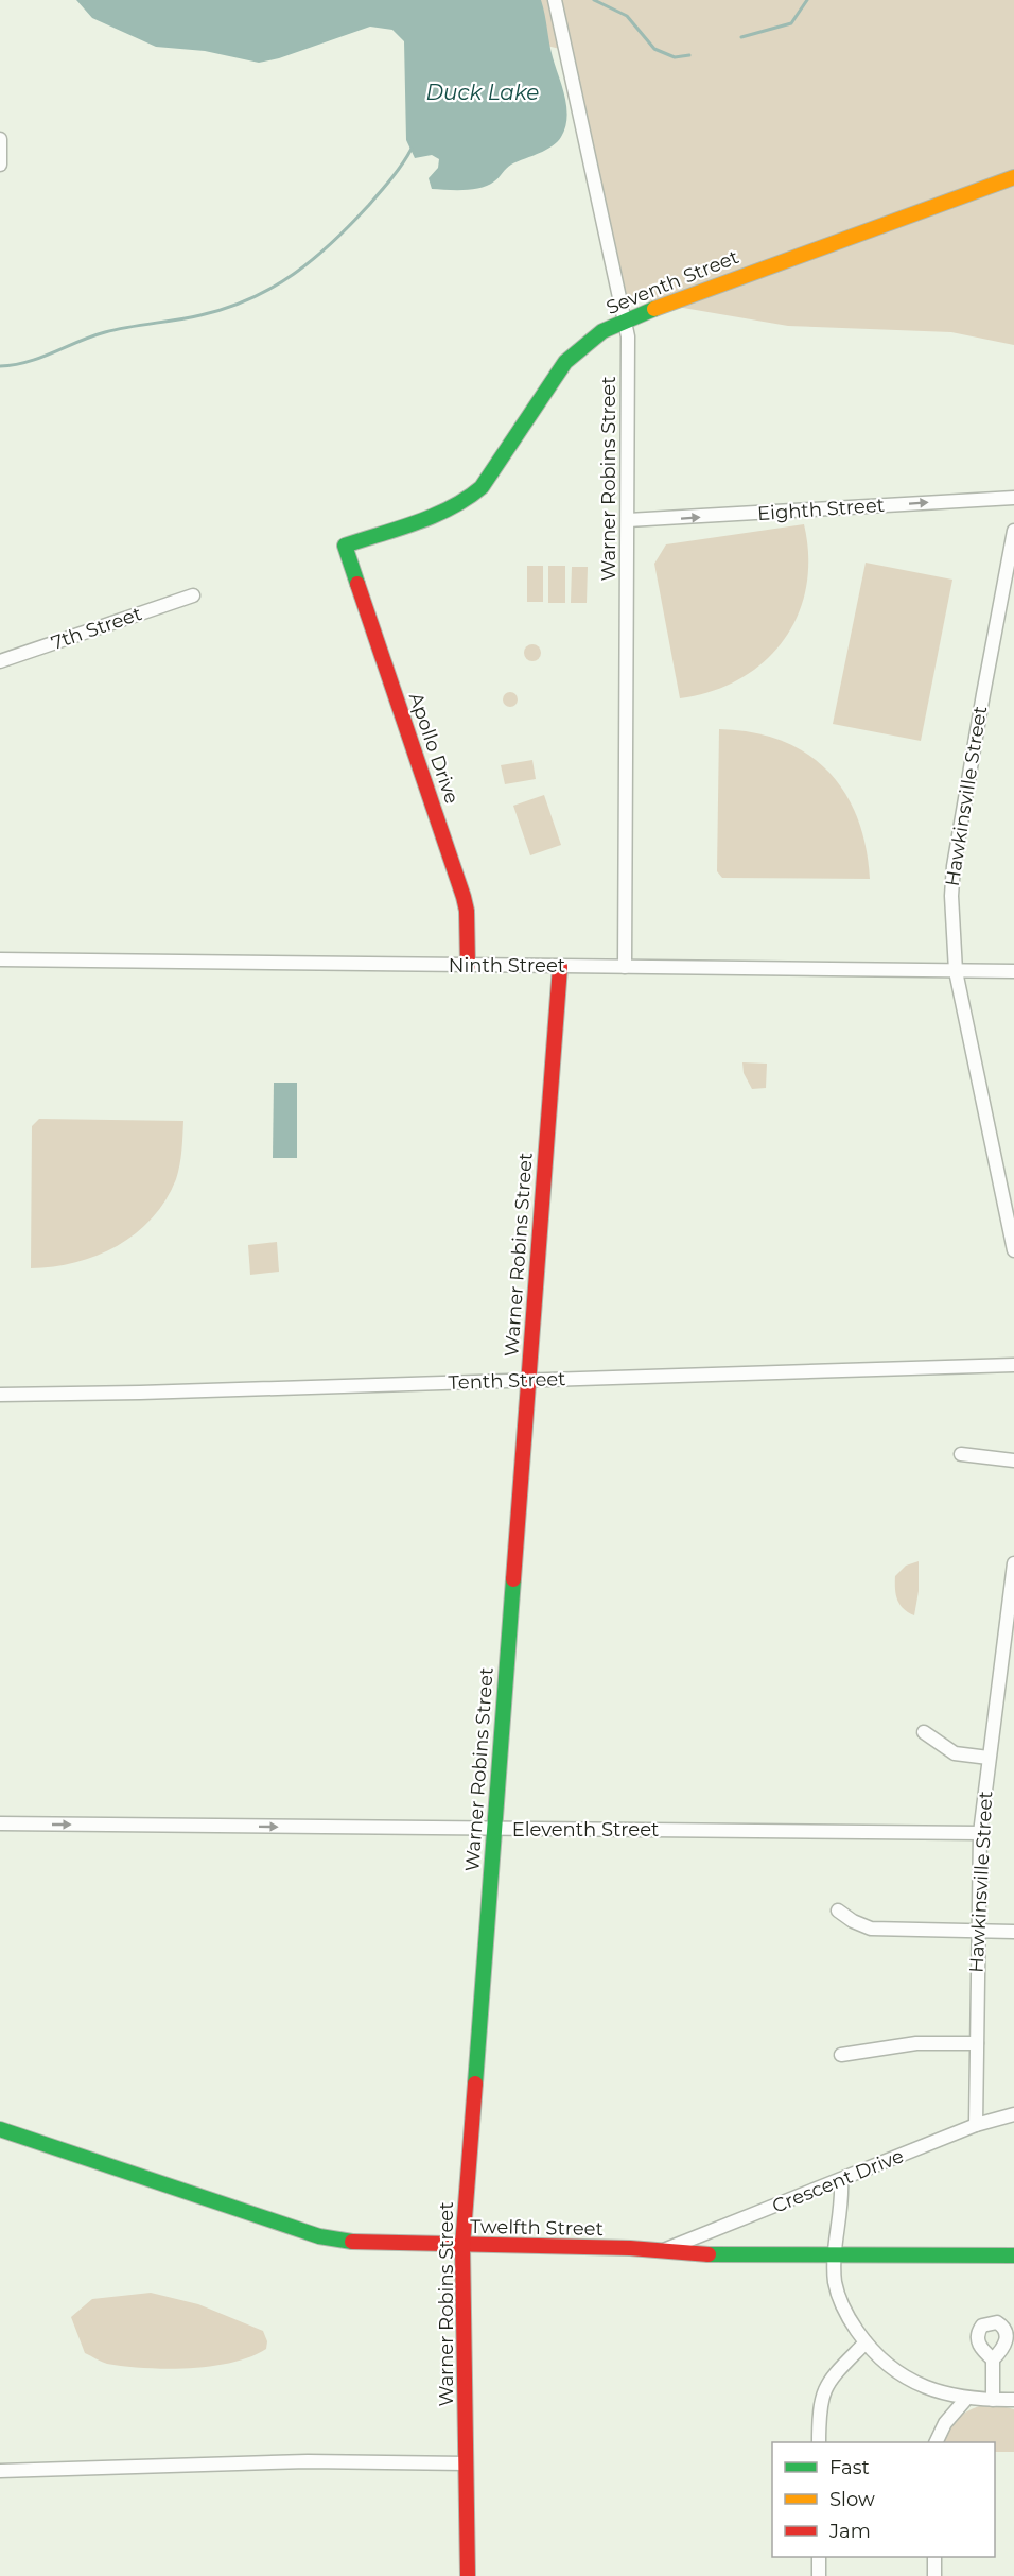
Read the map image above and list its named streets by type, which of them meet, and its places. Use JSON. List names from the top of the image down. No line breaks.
{"streets":{"street":["Seventh Street","Warner Robins Street","Eighth Street","7th Street","Apollo Drive","Hawkinsville Street","Ninth Street","Tenth Street","Eleventh Street","Crescent Drive","Twelfth Street"]},"crossings":[["Seventh Street","Warner Robins Street"],["Seventh Street","Apollo Drive"],["Warner Robins Street","Eighth Street"],["Warner Robins Street","Ninth Street"],["Warner Robins Street","Tenth Street"],["Warner Robins Street","Eleventh Street"],["Warner Robins Street","Twelfth Street"],["Apollo Drive","Ninth Street"],["Hawkinsville Street","Ninth Street"],["Hawkinsville Street","Eleventh Street"],["Hawkinsville Street","Crescent Drive"],["Crescent Drive","Twelfth Street"]],"one_way":["Eighth Street","Eleventh Street"],"water":["Duck Lake"],"legend":["Fast","Slow","Jam"]}
